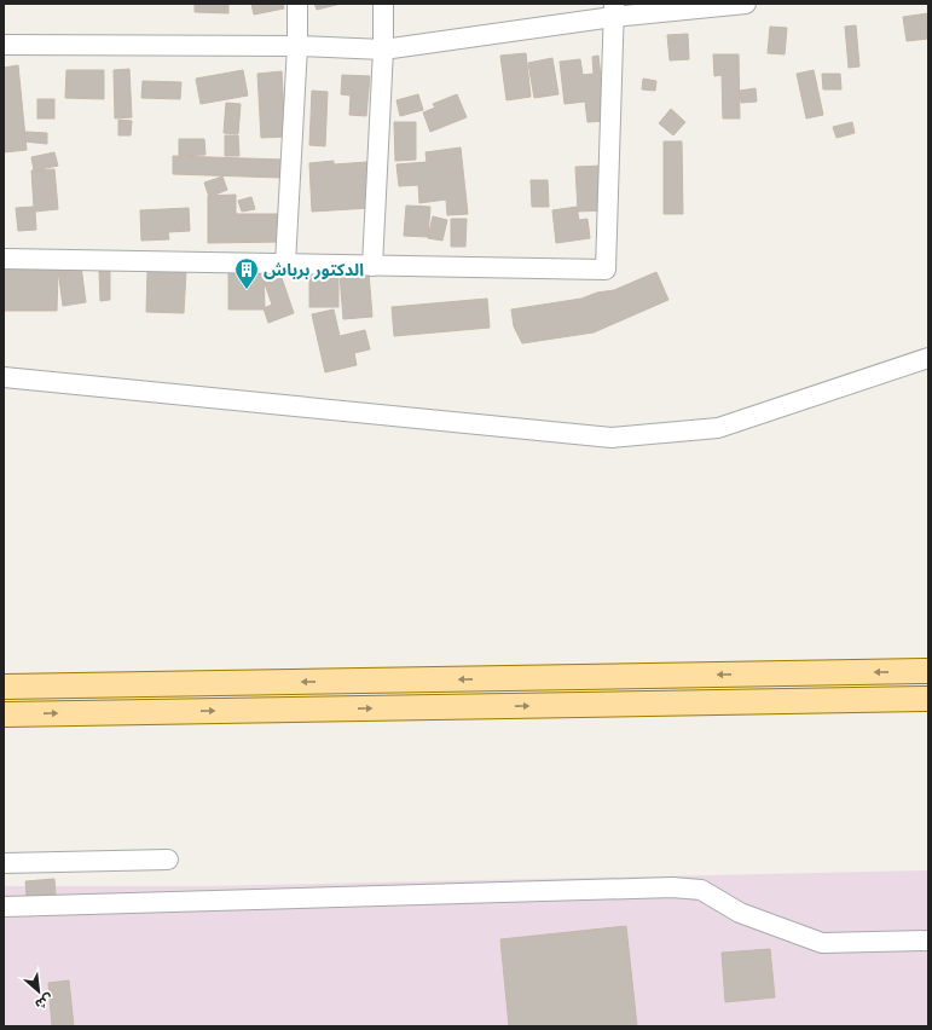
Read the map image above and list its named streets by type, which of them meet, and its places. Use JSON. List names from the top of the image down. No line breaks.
{"places":{"building":["الدكتور برباش"]},"north":"bottom right"}
